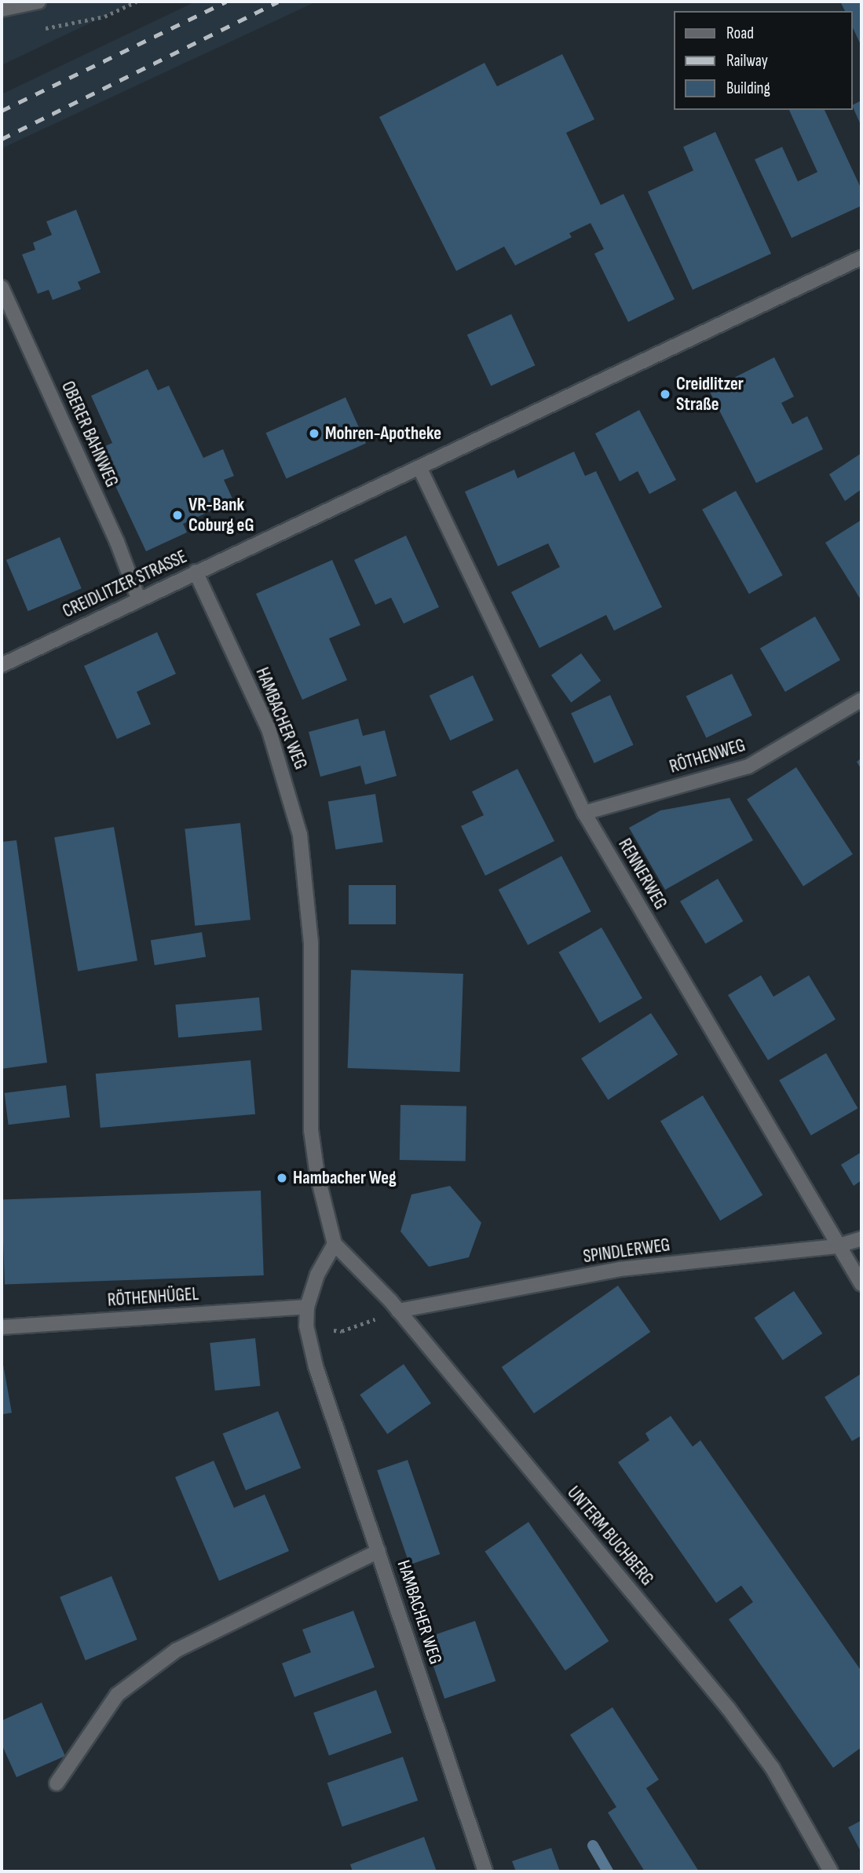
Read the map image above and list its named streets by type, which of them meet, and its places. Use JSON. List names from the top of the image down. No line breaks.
{"streets":{"street":["OBERER BAHNWEG","CREIDLITZER STRASSE","HAMBACHER WEG","RÖTHENWEG","RENNERWEG","SPINDLERWEG","RÖTHENHÜGEL","UNTERM BUCHBERG"]},"crossings":[["OBERER BAHNWEG","CREIDLITZER STRASSE"],["CREIDLITZER STRASSE","HAMBACHER WEG"],["CREIDLITZER STRASSE","RENNERWEG"],["HAMBACHER WEG","RÖTHENHÜGEL"],["HAMBACHER WEG","UNTERM BUCHBERG"],["RÖTHENWEG","RENNERWEG"],["RENNERWEG","SPINDLERWEG"],["SPINDLERWEG","UNTERM BUCHBERG"]],"places":["Creidlitzer Straße","Mohren-Apotheke","VR-Bank Coburg eG","Hambacher Weg"],"legend":["Road","Railway","Building"]}
